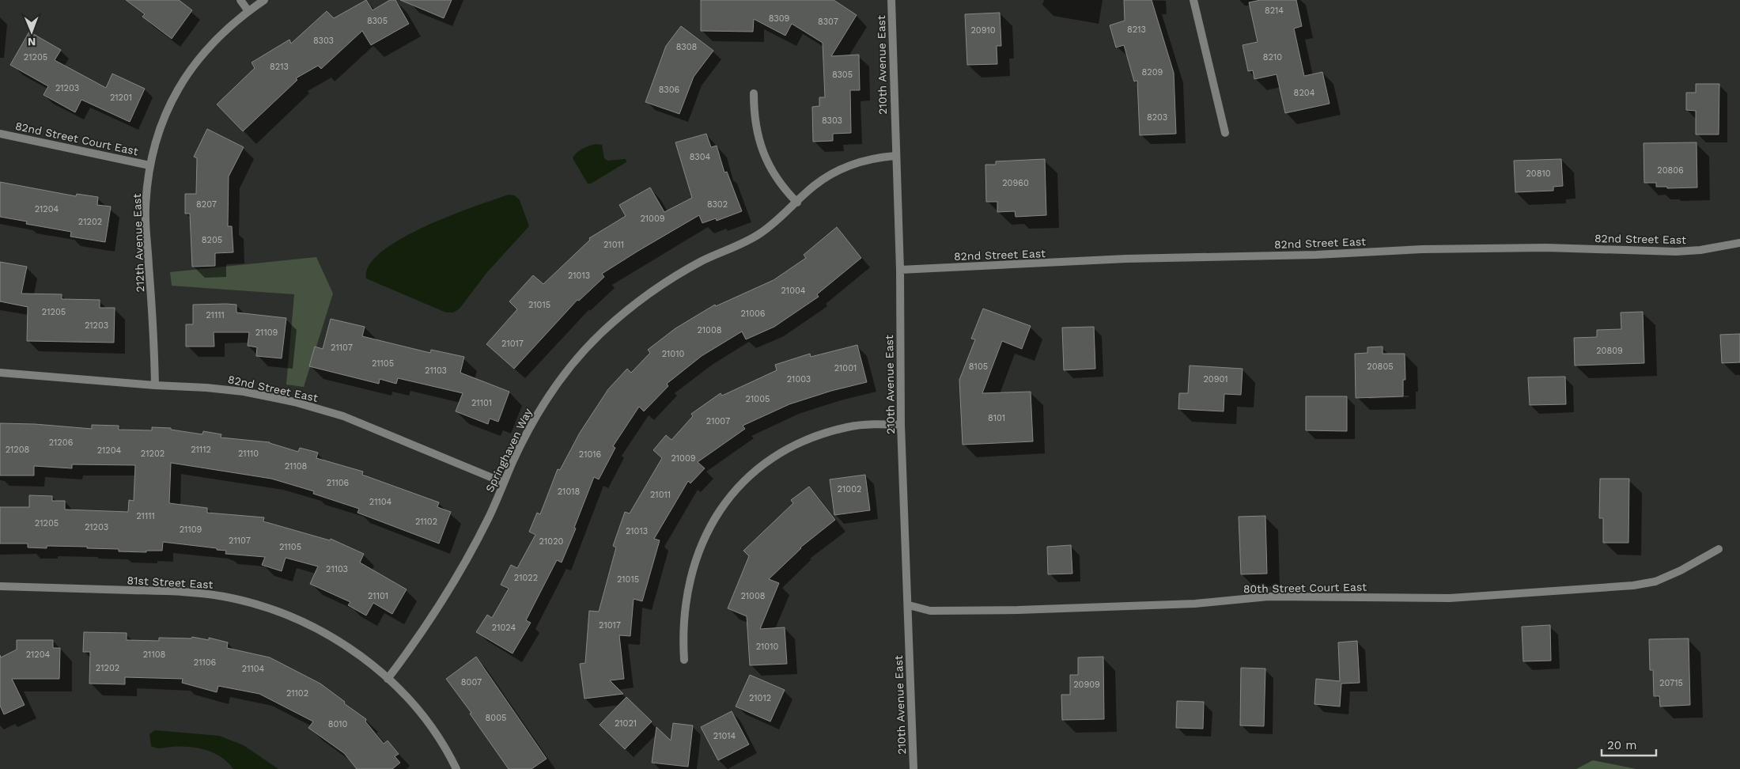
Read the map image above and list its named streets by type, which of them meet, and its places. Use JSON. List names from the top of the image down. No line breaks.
{"streets":{"street":["210th Avenue East","82nd Street Court East","82nd Street East","212th Avenue East","Springhaven Way","81st Street East","80th Street Court East"]},"crossings":[["210th Avenue East","82nd Street East"],["210th Avenue East","Springhaven Way"],["210th Avenue East","80th Street Court East"],["82nd Street Court East","212th Avenue East"],["82nd Street East","212th Avenue East"],["82nd Street East","Springhaven Way"],["Springhaven Way","81st Street East"]],"house_numbers":["8214","8309","8305","8307","8213","20910","8303","8308","21205","8210","8213","8209","8305","21203","8306","8204","21201","8203","8303","8304","20806","20810","20960","8207","8302","21204","21009","21202","8205","21011","21013","21004","21015","21205","21006","21111","21203","21008","21109","21017","21107","20809","21010","21105","8105","20805","21001","21103","21003","20901","21005","21101","8101","21007","21206","21208","21112","21204","21202","21110","21016","21009","21108","21106","21002","21018","21011","21104","21111","21102","21205","21203","21109","21013","21107","21020","21105","21103","21022","21015","21101","21008","21017","21024","21010","21204","21108","21106","21202","21104","8007","20715","20909","21102","21012","8005","21021","8010","21014"],"scale_bar":"20 m","north":"bottom"}
